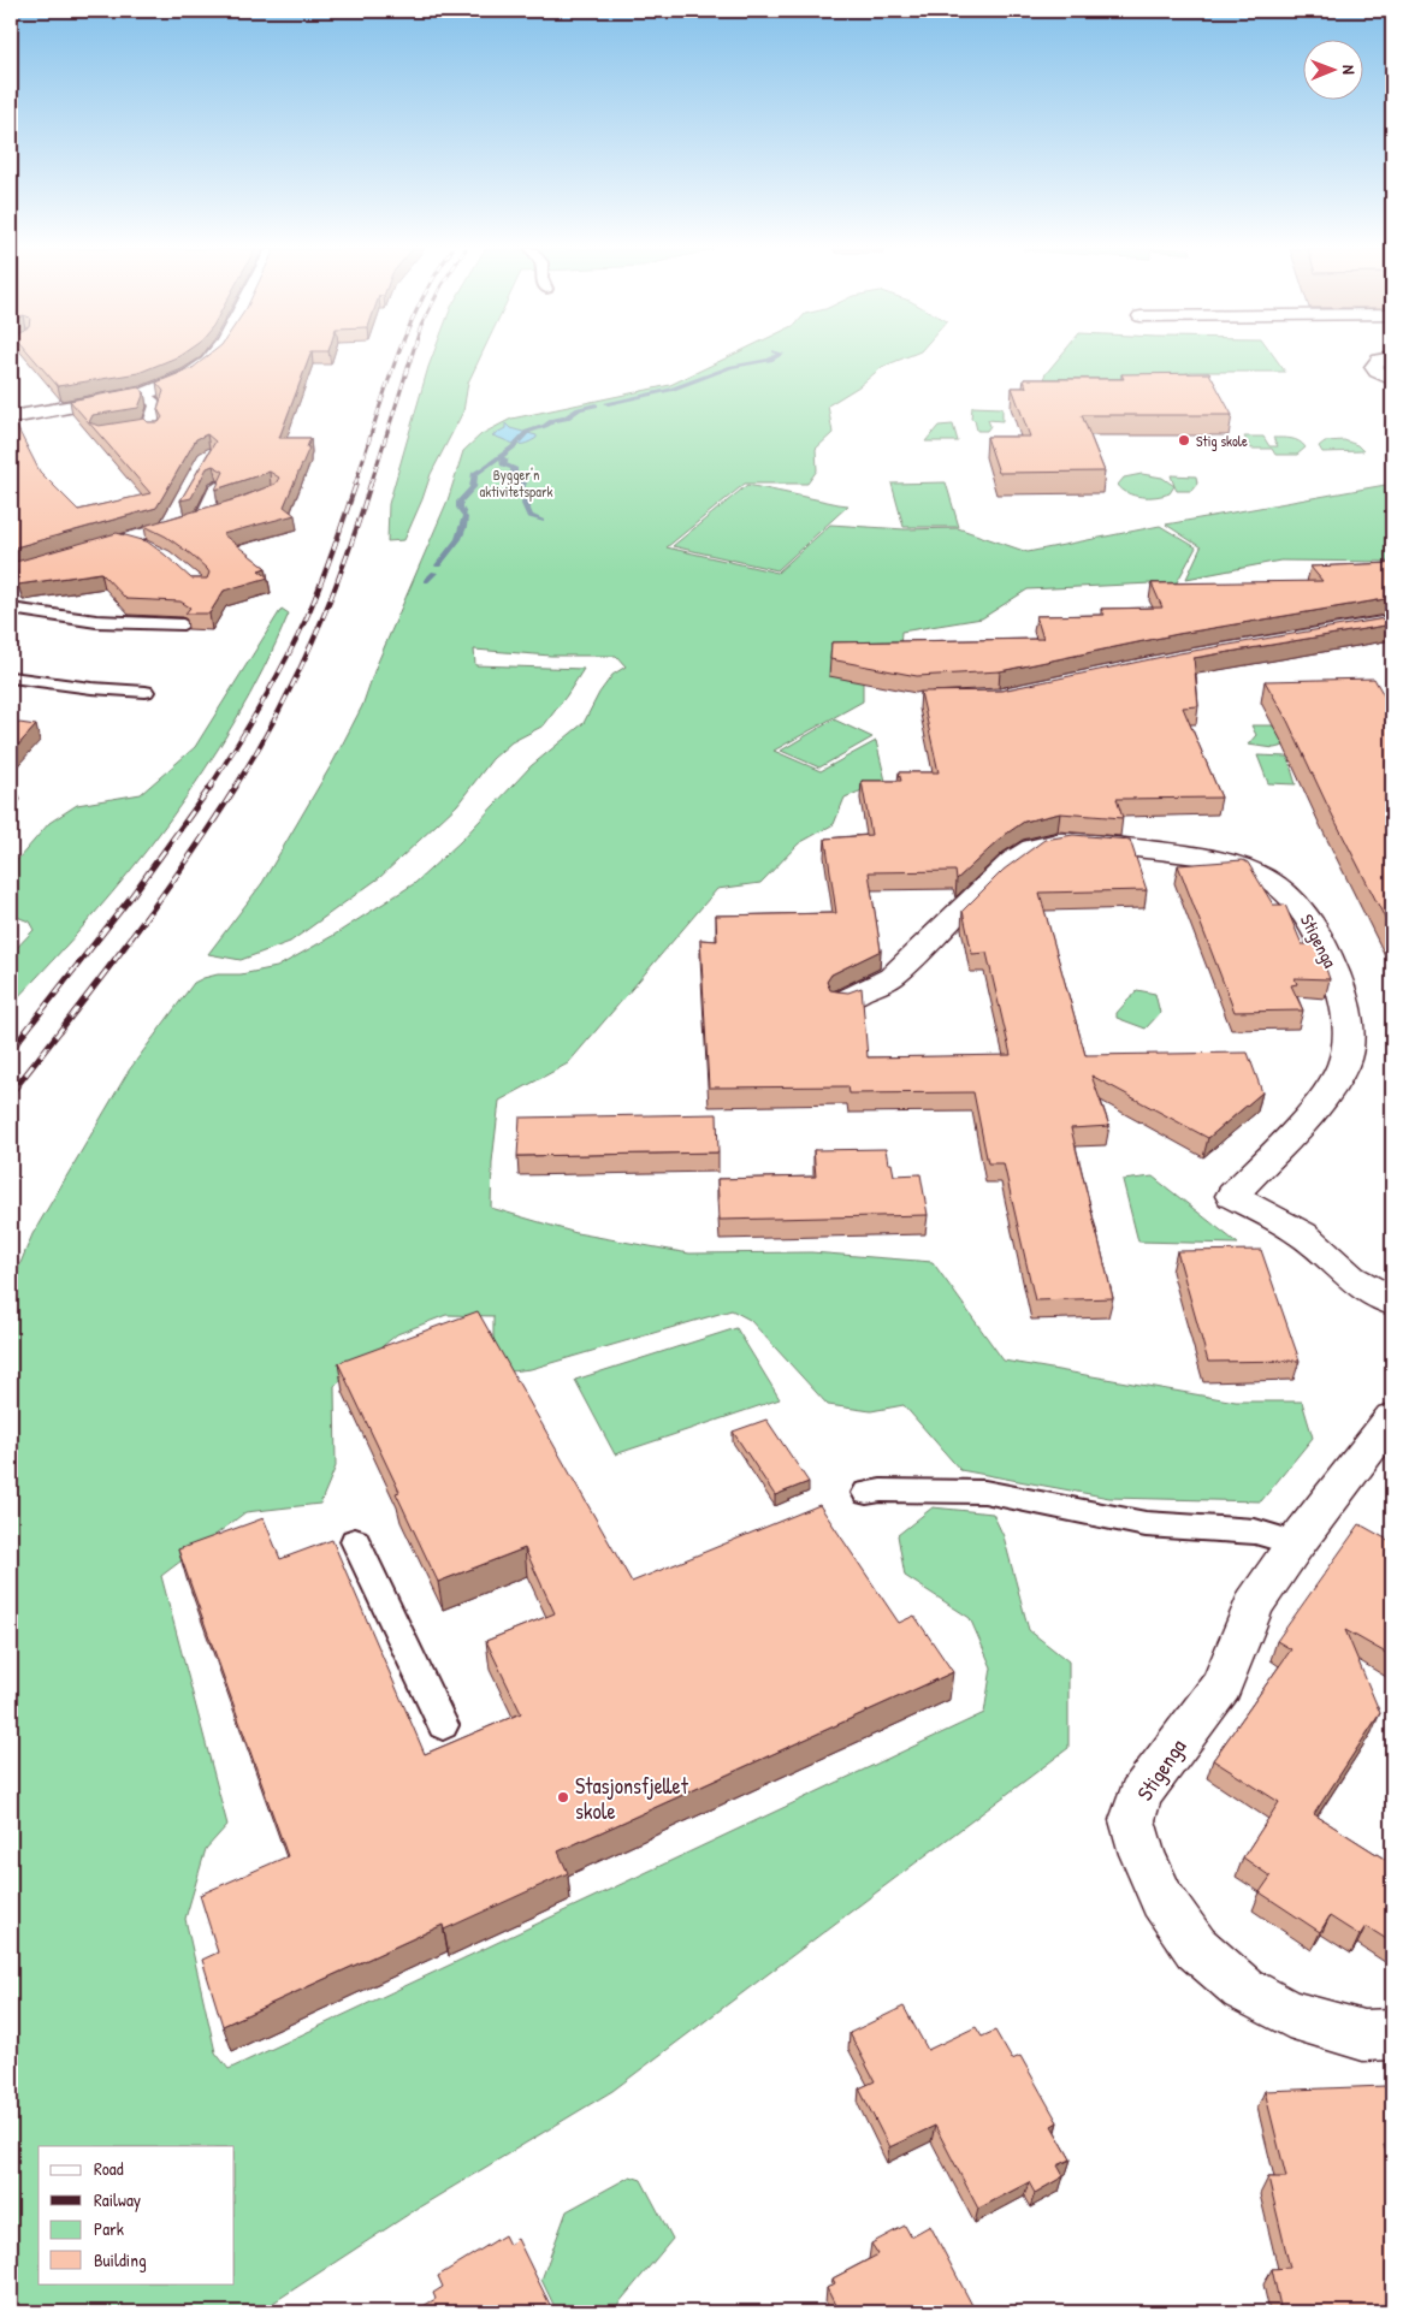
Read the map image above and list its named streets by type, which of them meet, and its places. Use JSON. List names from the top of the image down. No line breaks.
{"streets":{"street":["Stigenga"]},"parks":["Bygger'n aktivitetspark"],"places":["Stig skole","Stasjonsfjellet skole"],"legend":["Road","Railway","Park","Building"],"north":"right"}
